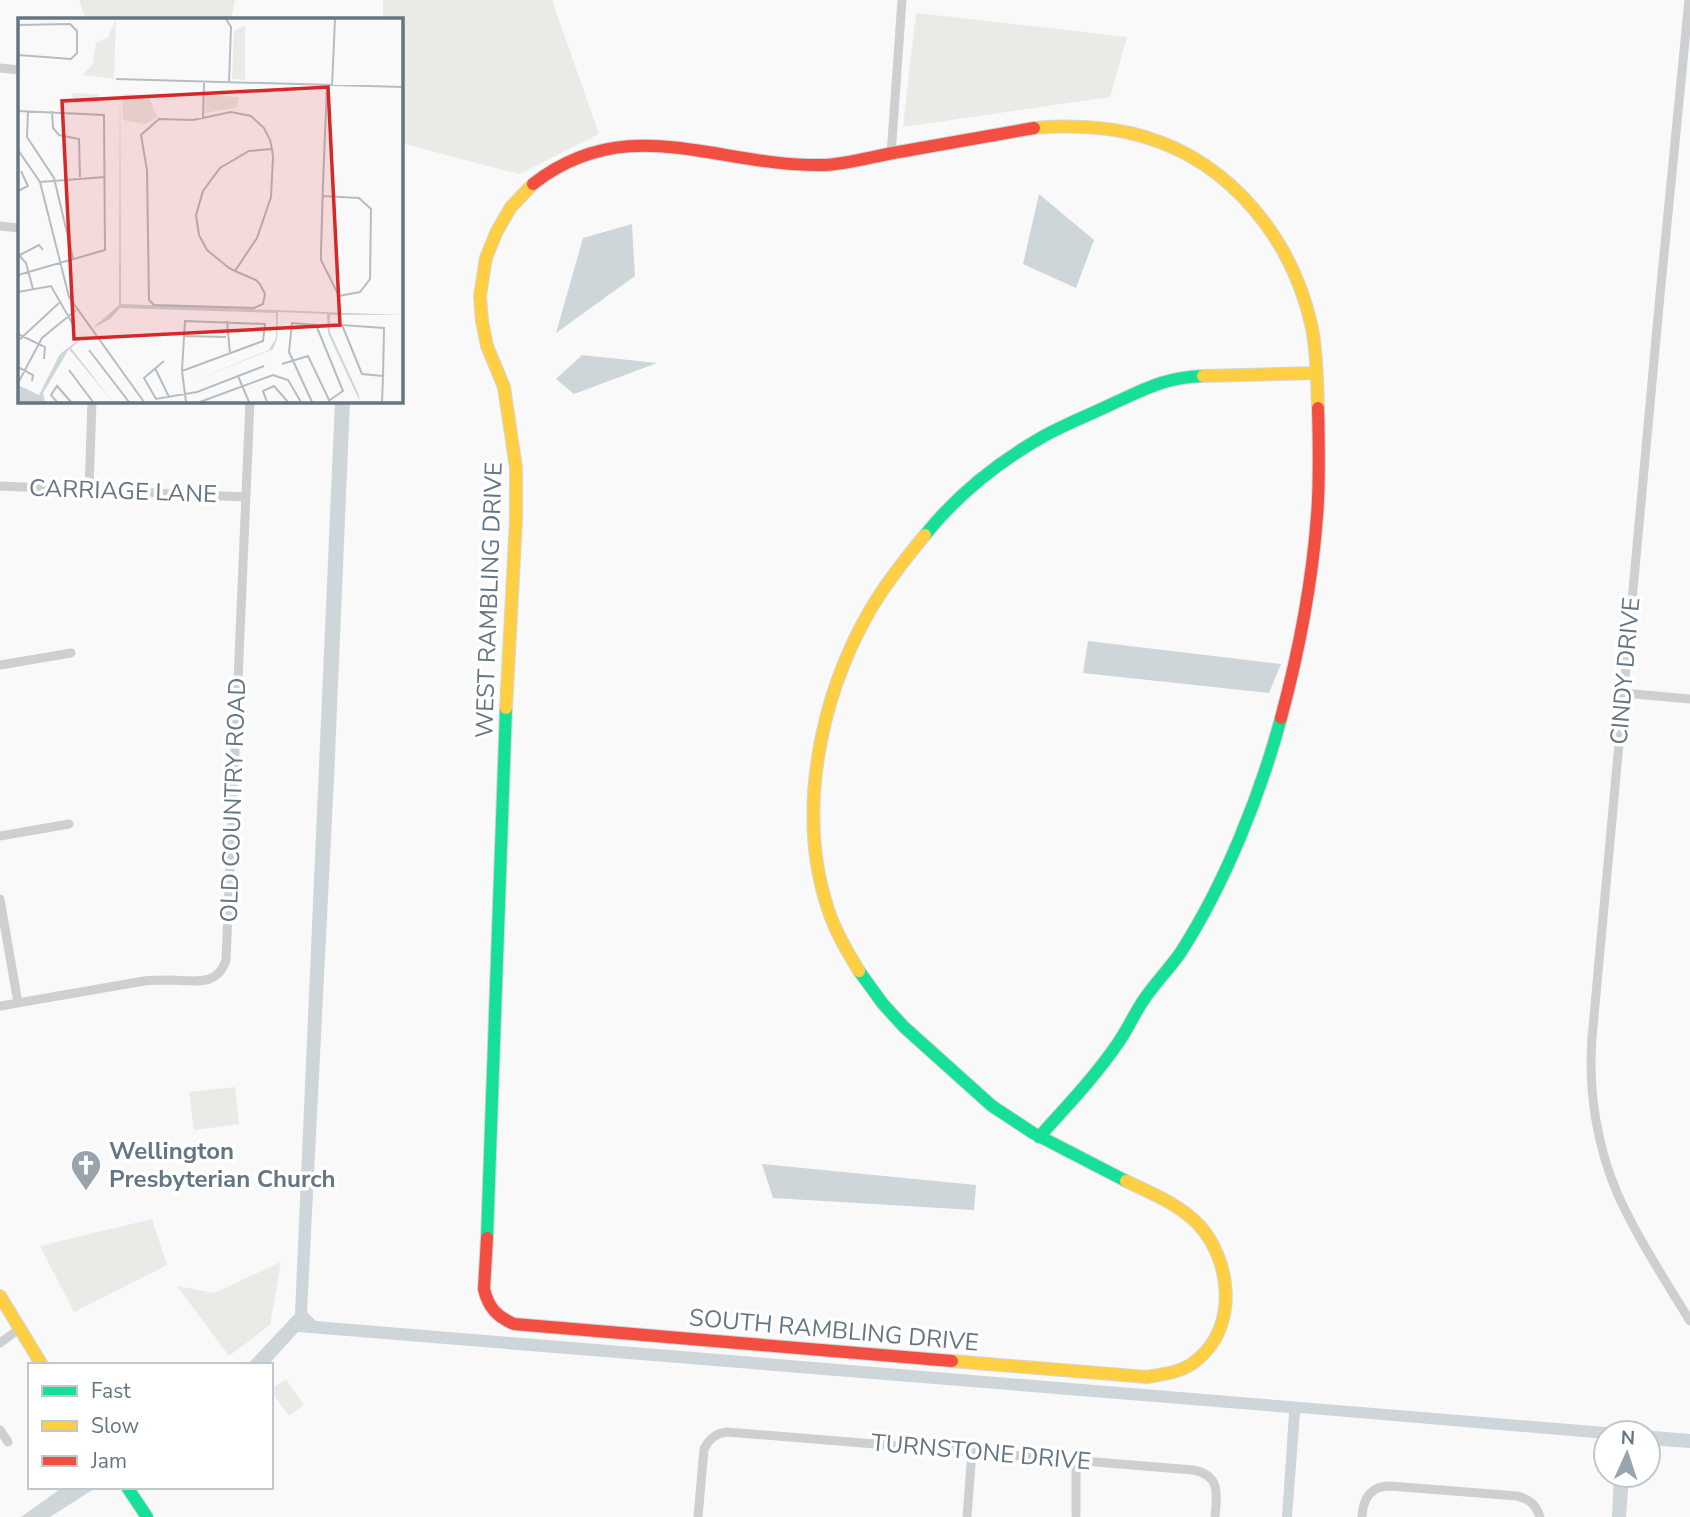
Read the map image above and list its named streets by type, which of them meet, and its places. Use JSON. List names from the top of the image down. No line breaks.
{"streets":{"street":["CARRIAGE LANE","WEST RAMBLING DRIVE","CINDY DRIVE","OLD COUNTRY ROAD","SOUTH RAMBLING DRIVE","TURNSTONE DRIVE"]},"crossings":[["CARRIAGE LANE","OLD COUNTRY ROAD"],["WEST RAMBLING DRIVE","SOUTH RAMBLING DRIVE"]],"places":{"church":["Wellington Presbyterian Church"]},"legend":["Fast","Slow","Jam"],"north":"top"}
